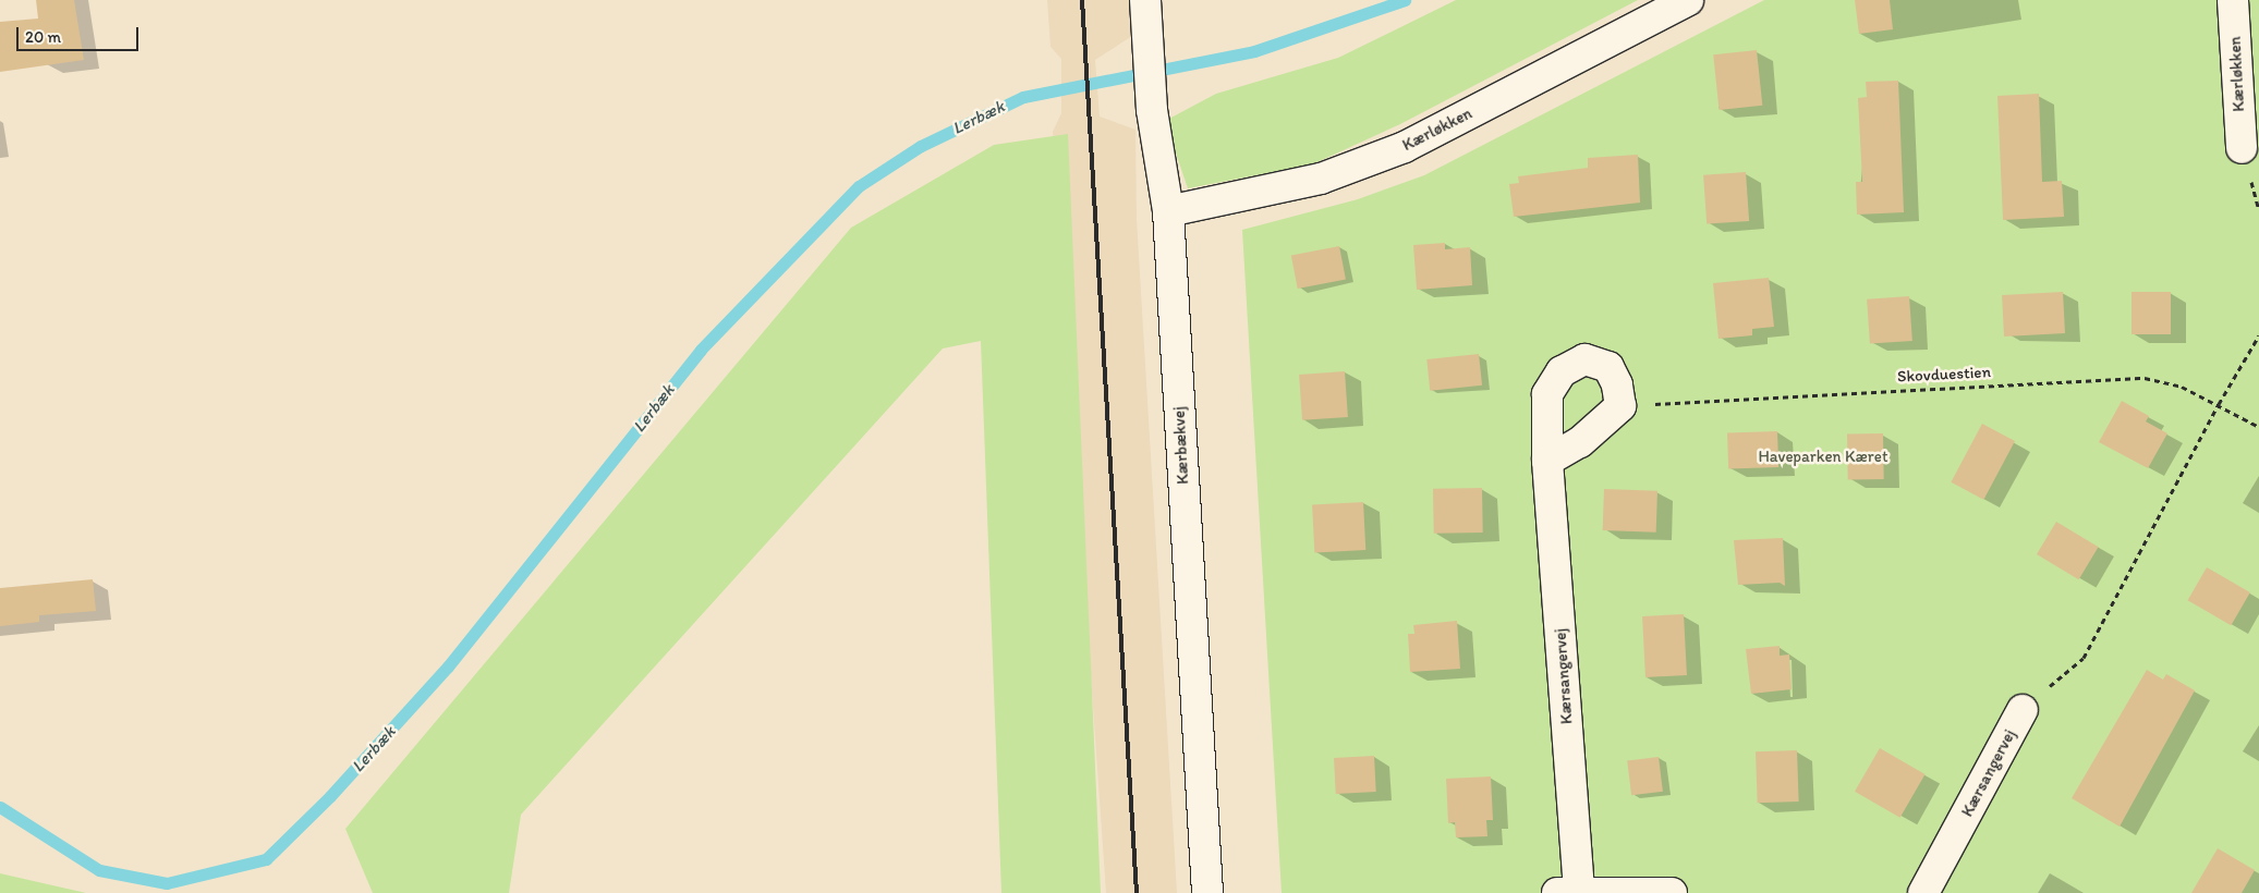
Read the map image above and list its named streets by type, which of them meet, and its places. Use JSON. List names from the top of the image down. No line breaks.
{"streets":{"street":["Kærløkken","Kærbækvej","Kærsangervej"],"path":["Skovduestien"]},"crossings":[["Kærløkken","Kærbækvej"],["Skovduestien","Kærsangervej"]],"water":["Lerbæk"],"parks":["Haveparken Kæret"],"scale_bar":"20 m"}
